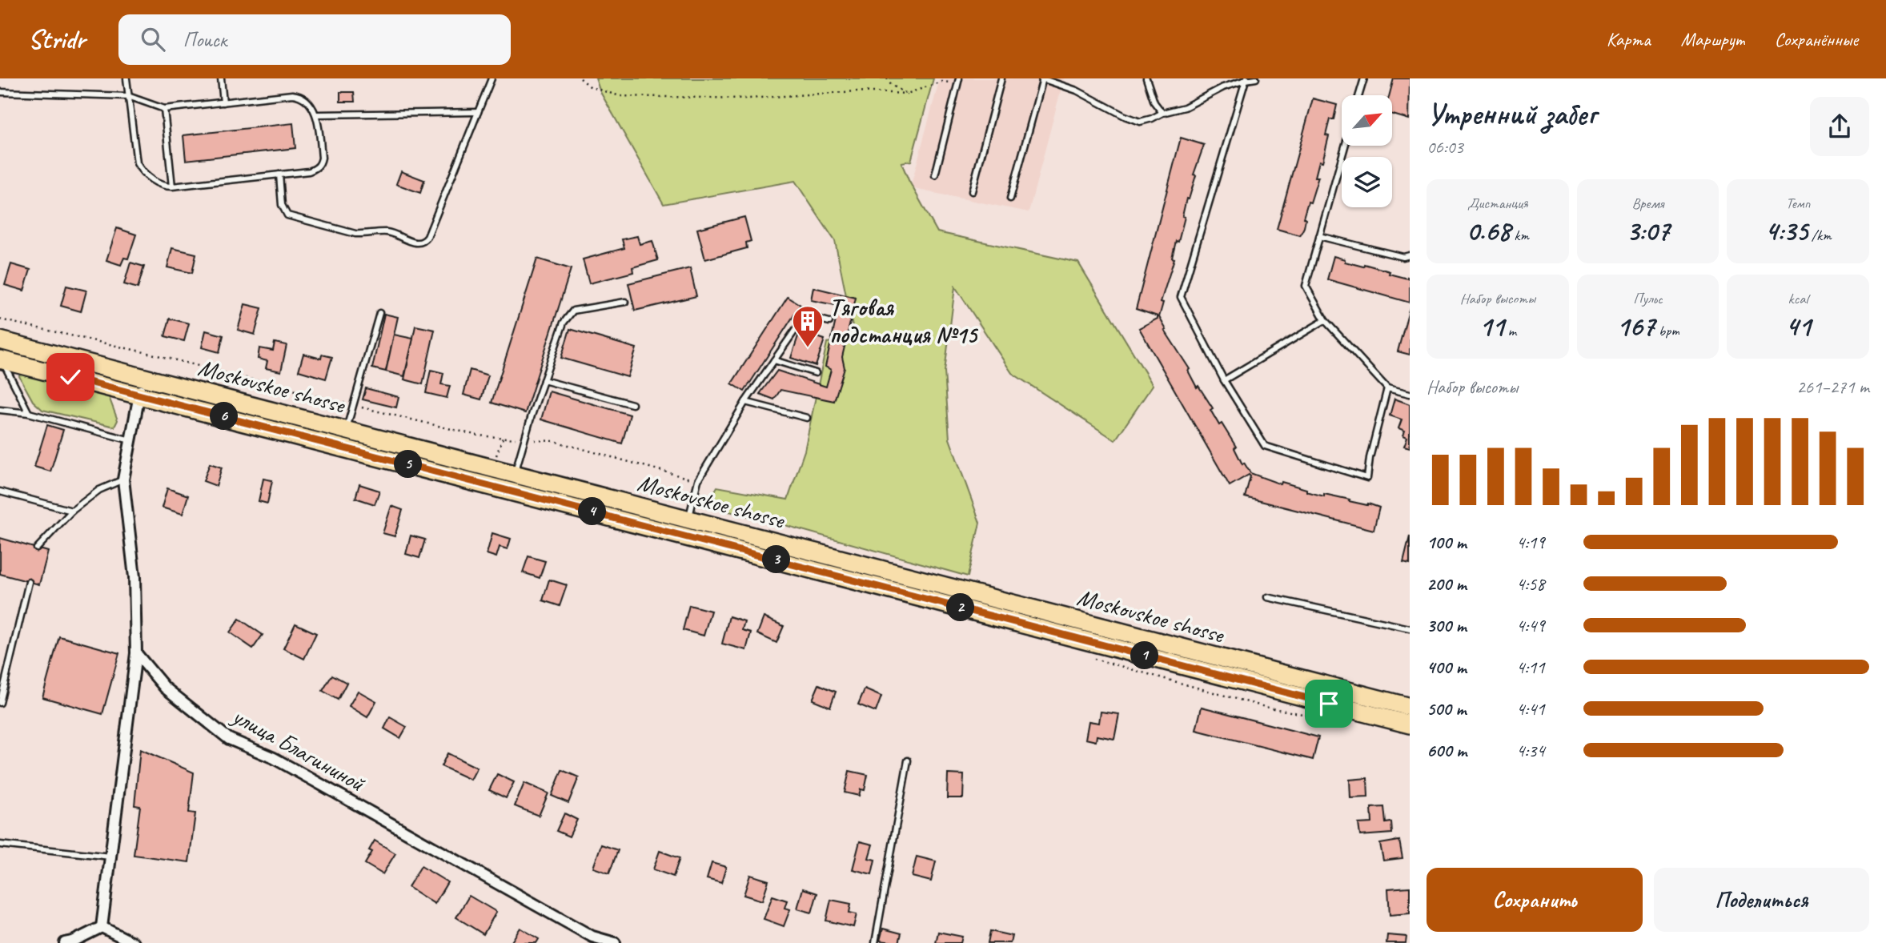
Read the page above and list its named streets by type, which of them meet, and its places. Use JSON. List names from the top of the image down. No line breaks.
{"streets":{"main road":["Moskovskoe shosse"],"street":["улица Благининой"]},"places":{"building":["Тяговая подстанция №15"]},"north":"top right","page":{"header":"Stridr","search":"Поиск","nav":["Карта","Маршрут","Сохранённые"],"heading":["Утренний забег","06:03"],"stats":[["Дистанция","0.68 km"],["Время","3:07"],["Темп","4:35 /km"],["Набор высоты","11 m"],["Пульс","167 bpm"],["kcal","41"]],"chart":["Набор высоты","261–271 m"],"pins":["6","5","4","3","2","1"],"list":[{"name":"100 m","note":"4:19"},{"name":"200 m","note":"4:58"},{"name":"300 m","note":"4:49"},{"name":"400 m","note":"4:11"},{"name":"500 m","note":"4:41"},{"name":"600 m","note":"4:34"}],"buttons":["Сохранить","Поделиться"]}}
